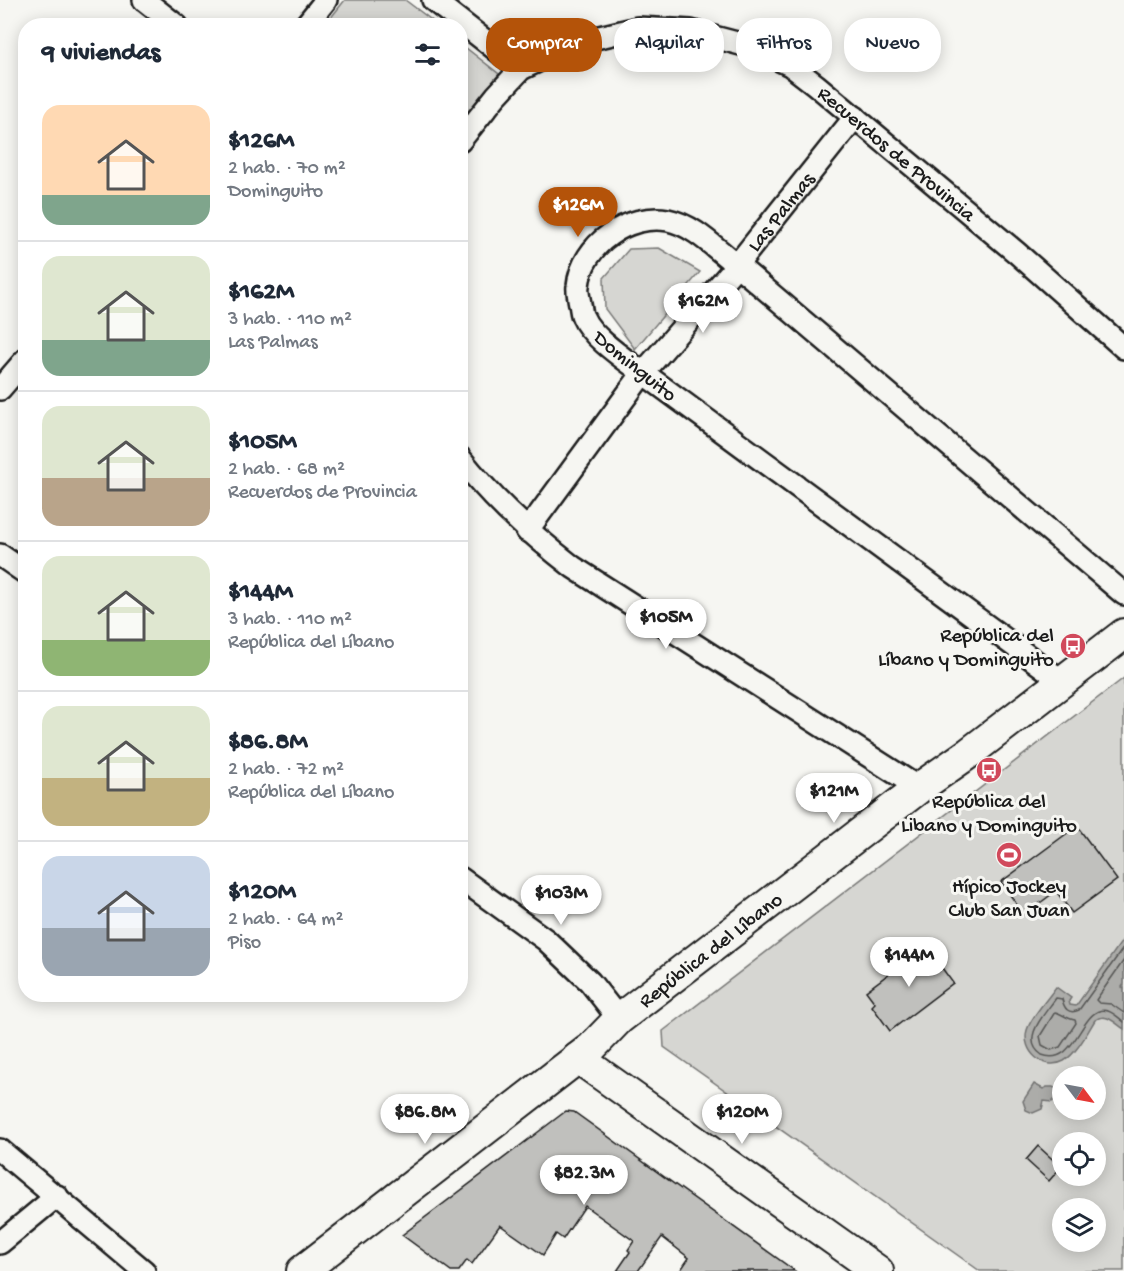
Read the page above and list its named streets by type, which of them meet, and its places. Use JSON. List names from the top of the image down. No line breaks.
{"streets":{"main road":["República del Líbano"],"street":["Recuerdos de Provincia","Las Palmas","Dominguito"]},"crossings":[["Recuerdos de Provincia","Las Palmas"],["Las Palmas","Dominguito"],["Dominguito","República del Líbano"]],"places":{"bus stop":["República del Líbano y Dominguito","República del Libano y Dominguito"],"sports":["Hípico Jockey Club San Juan"]},"north":"bottom right","page":{"chip":["Comprar","Alquilar","Filtros","Nuevo"],"heading":"9 viviendas","list":[{"name":"$126M","note":"2 hab. · 70 m² · Dominguito"},{"name":"$162M","note":"3 hab. · 110 m² · Las Palmas"},{"name":"$105M","note":"2 hab. · 68 m² · Recuerdos de Provincia"},{"name":"$144M","note":"3 hab. · 110 m² · República del Líbano"},{"name":"$86.8M","note":"2 hab. · 72 m² · República del Líbano"},{"name":"$120M","note":"2 hab. · 64 m² · Piso"}],"price":["$126M","$162M","$105M","$121M","$103M","$144M","$86.8M","$120M","$82.3M"]}}
